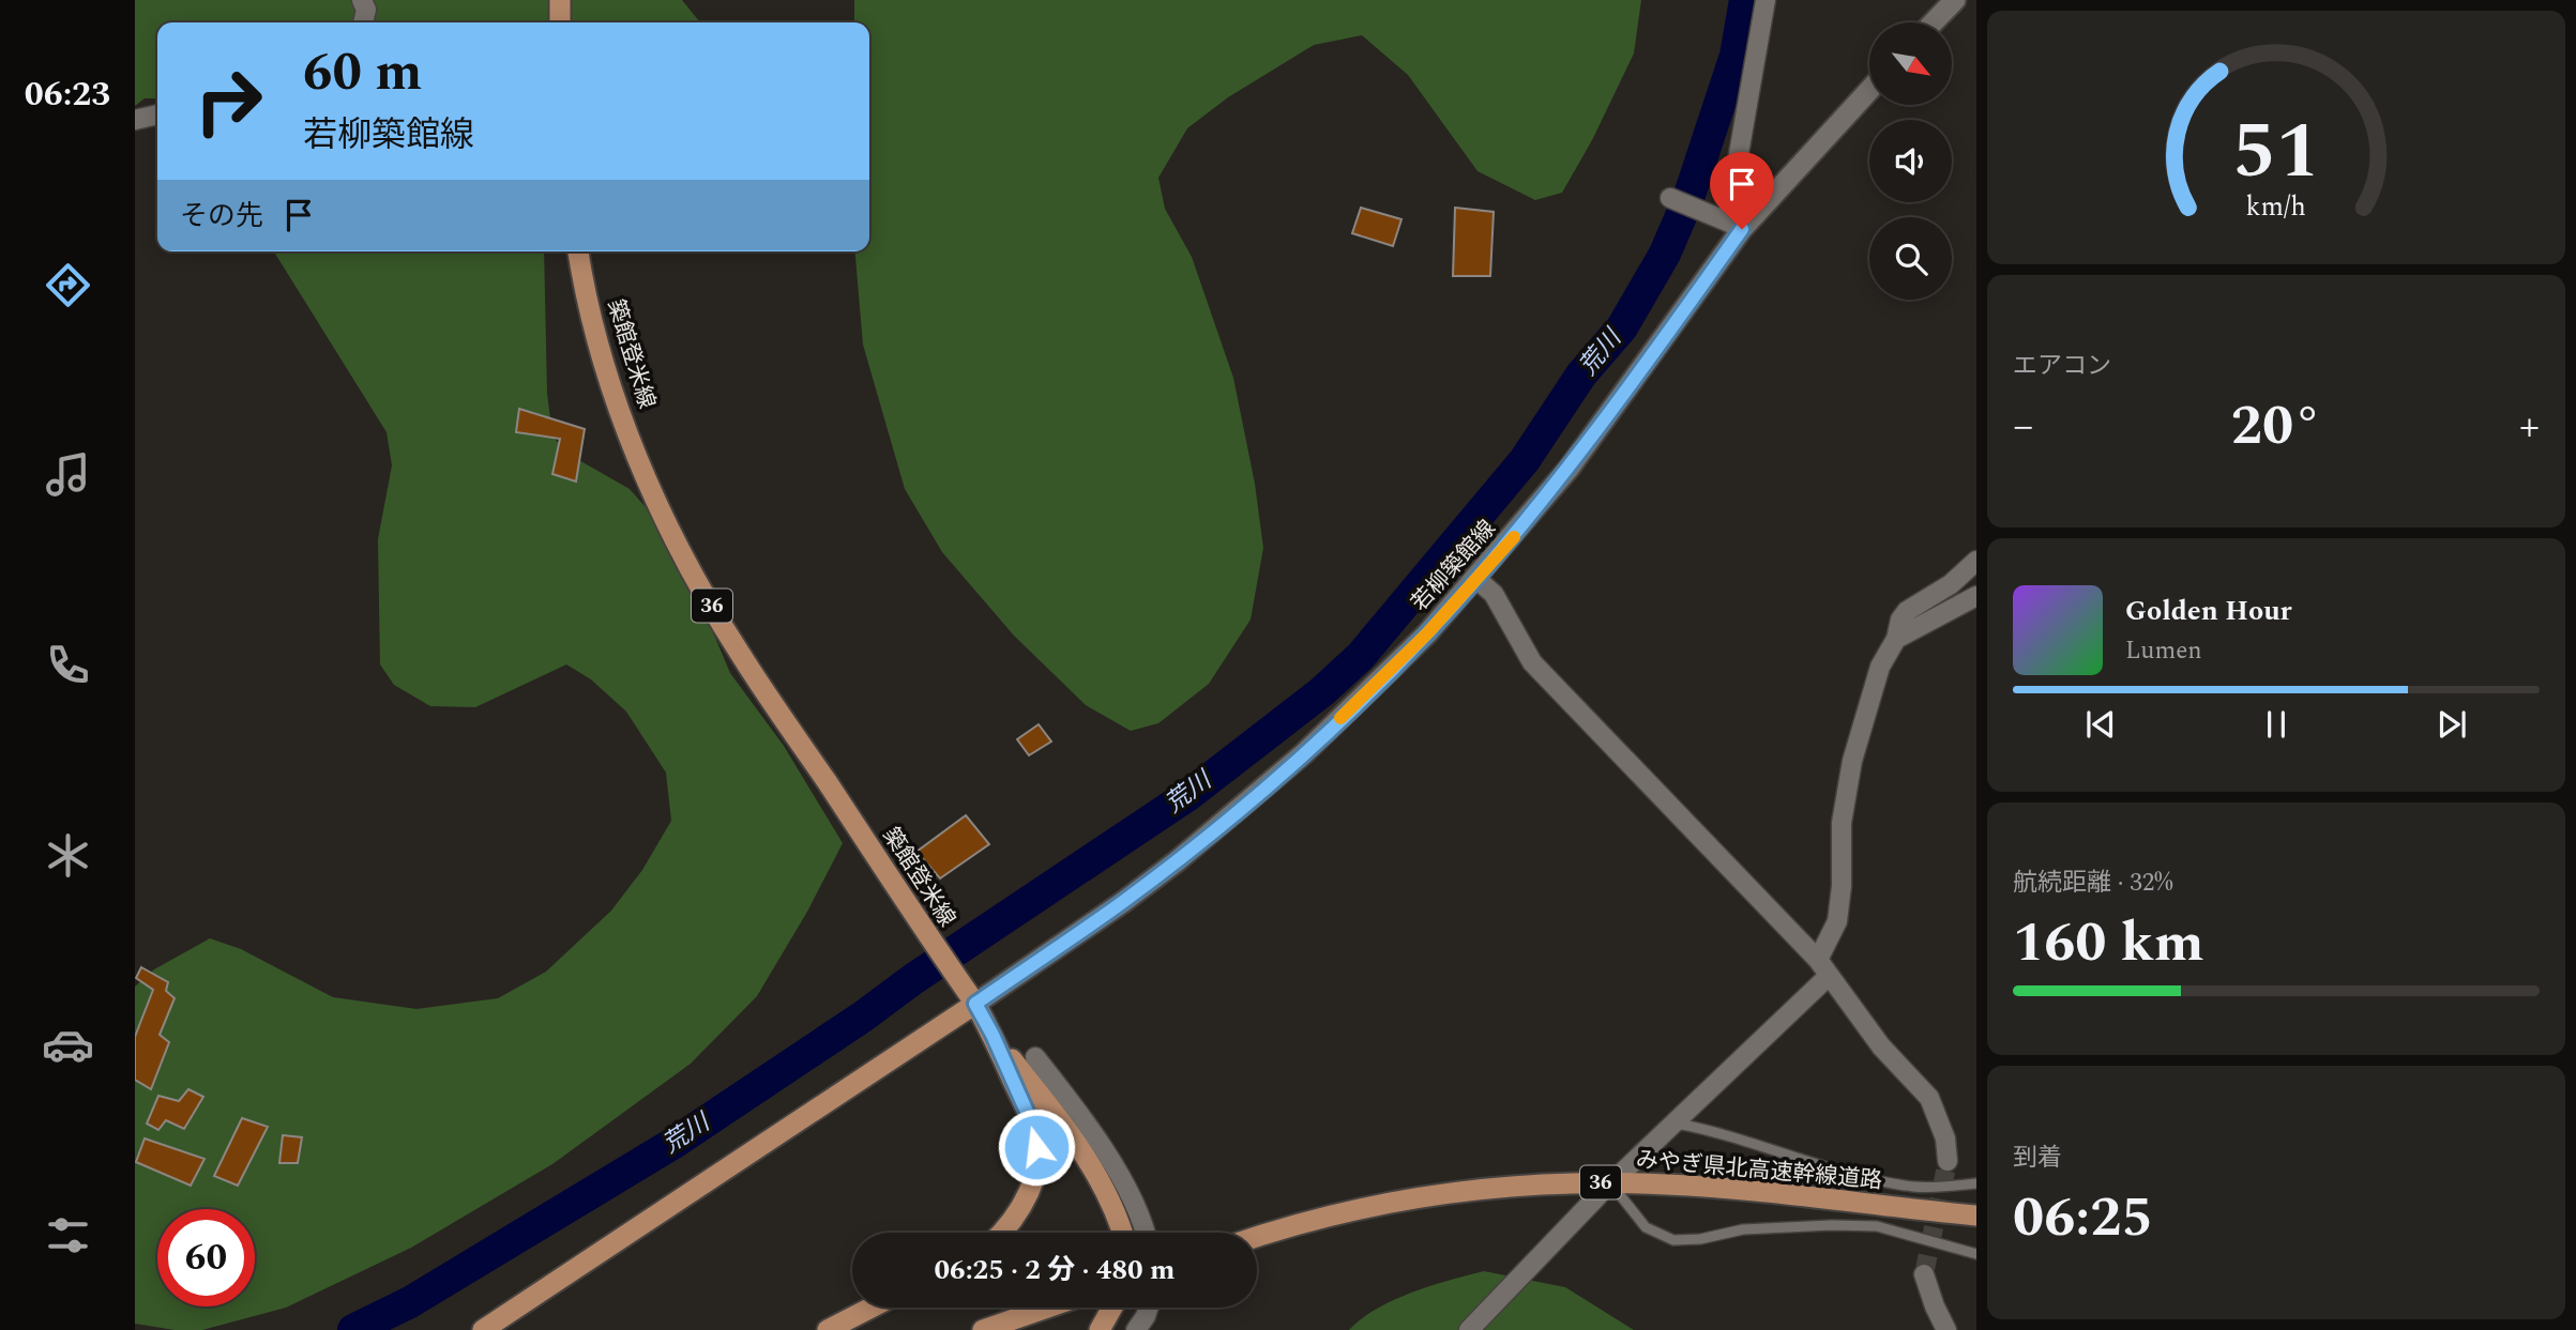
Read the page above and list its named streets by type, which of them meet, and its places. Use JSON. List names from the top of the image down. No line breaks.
{"streets":{"main road":["築館登米線","若柳築館線","36","みやぎ県北高速幹線道路"]},"crossings":[["築館登米線","若柳築館線"]],"water":["荒川"],"north":"bottom right","page":{"tabs":"06:23","turn":["60 m","若柳築館線"],"then":"その先","tile":["エアコン",["航続距離 · 32%","160 km"],["到着","06:25"]],"heat":["−","20°","+"],"song":["Golden Hour","Lumen"],"limit":"60","trip":"06:25 · 2 分 · 480 m","gauge":["51","km/h"]}}
